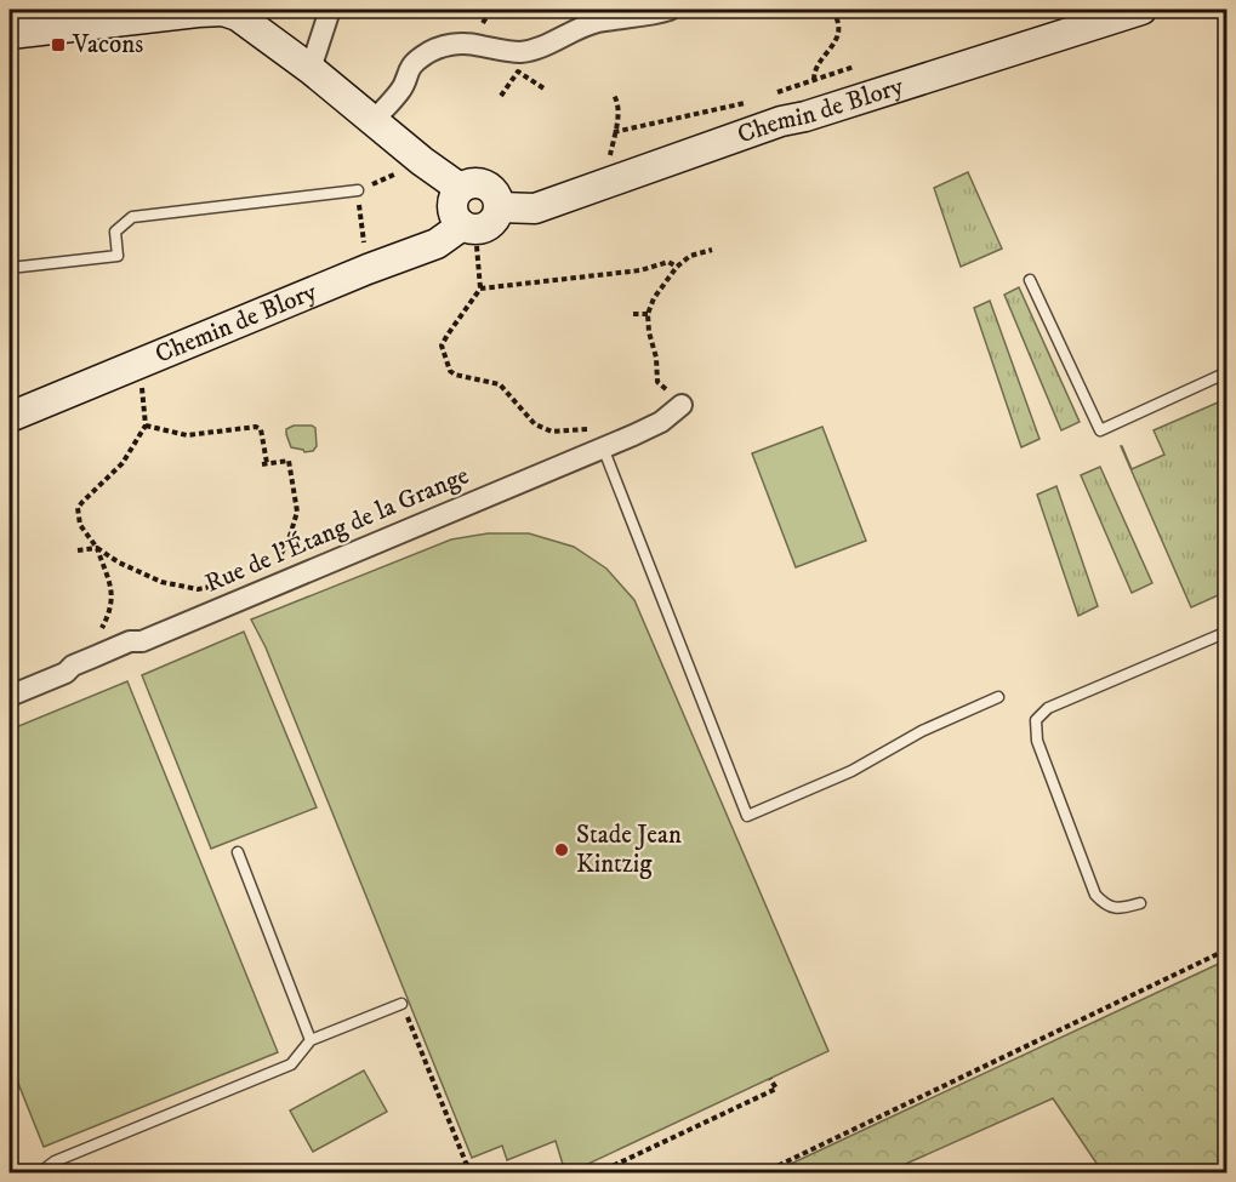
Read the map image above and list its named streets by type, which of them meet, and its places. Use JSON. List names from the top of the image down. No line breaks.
{"streets":{"street":["Chemin de Blory","Rue de l'Étang de la Grange"]},"places":{"transit":["Vacons"],"other":["Stade Jean Kintzig"]}}
